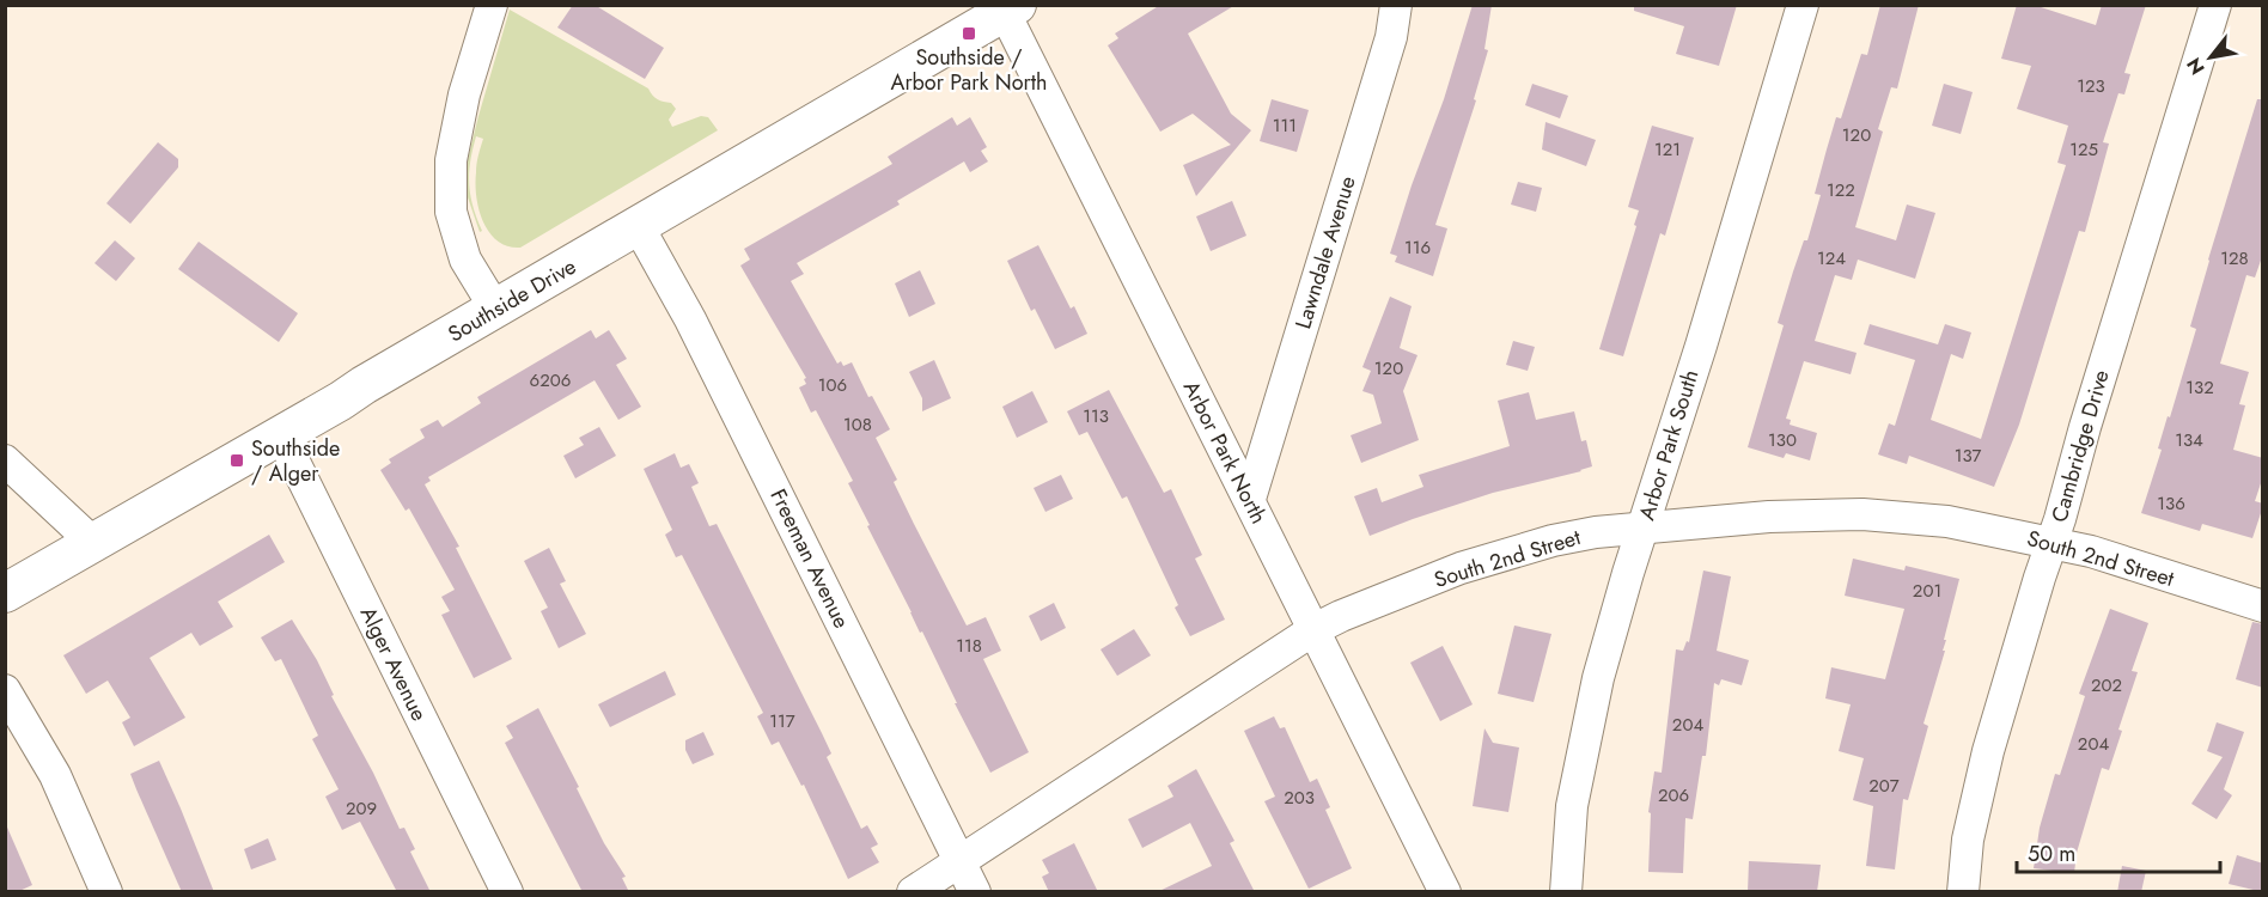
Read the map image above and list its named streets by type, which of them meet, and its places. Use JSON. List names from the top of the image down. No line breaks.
{"streets":{"main road":["Southside Drive"],"street":["Lawndale Avenue","Arbor Park South","Cambridge Drive","Arbor Park North","Freeman Avenue","South 2nd Street","Alger Avenue"]},"crossings":[["Lawndale Avenue","Arbor Park North"],["Southside Drive","Arbor Park North"],["Southside Drive","Freeman Avenue"],["Southside Drive","Alger Avenue"],["Arbor Park South","South 2nd Street"],["Cambridge Drive","South 2nd Street"],["Arbor Park North","South 2nd Street"],["Freeman Avenue","South 2nd Street"]],"places":{"transit":["Southside / Arbor Park North","Southside / Alger"]},"house_numbers":["123","111","120","121","125","122","116","124","128","120","6206","106","132","113","108","130","134","137","136","201","118","202","117","204","204","207","206","203","209"],"scale_bar":"50 m","north":"bottom left"}
